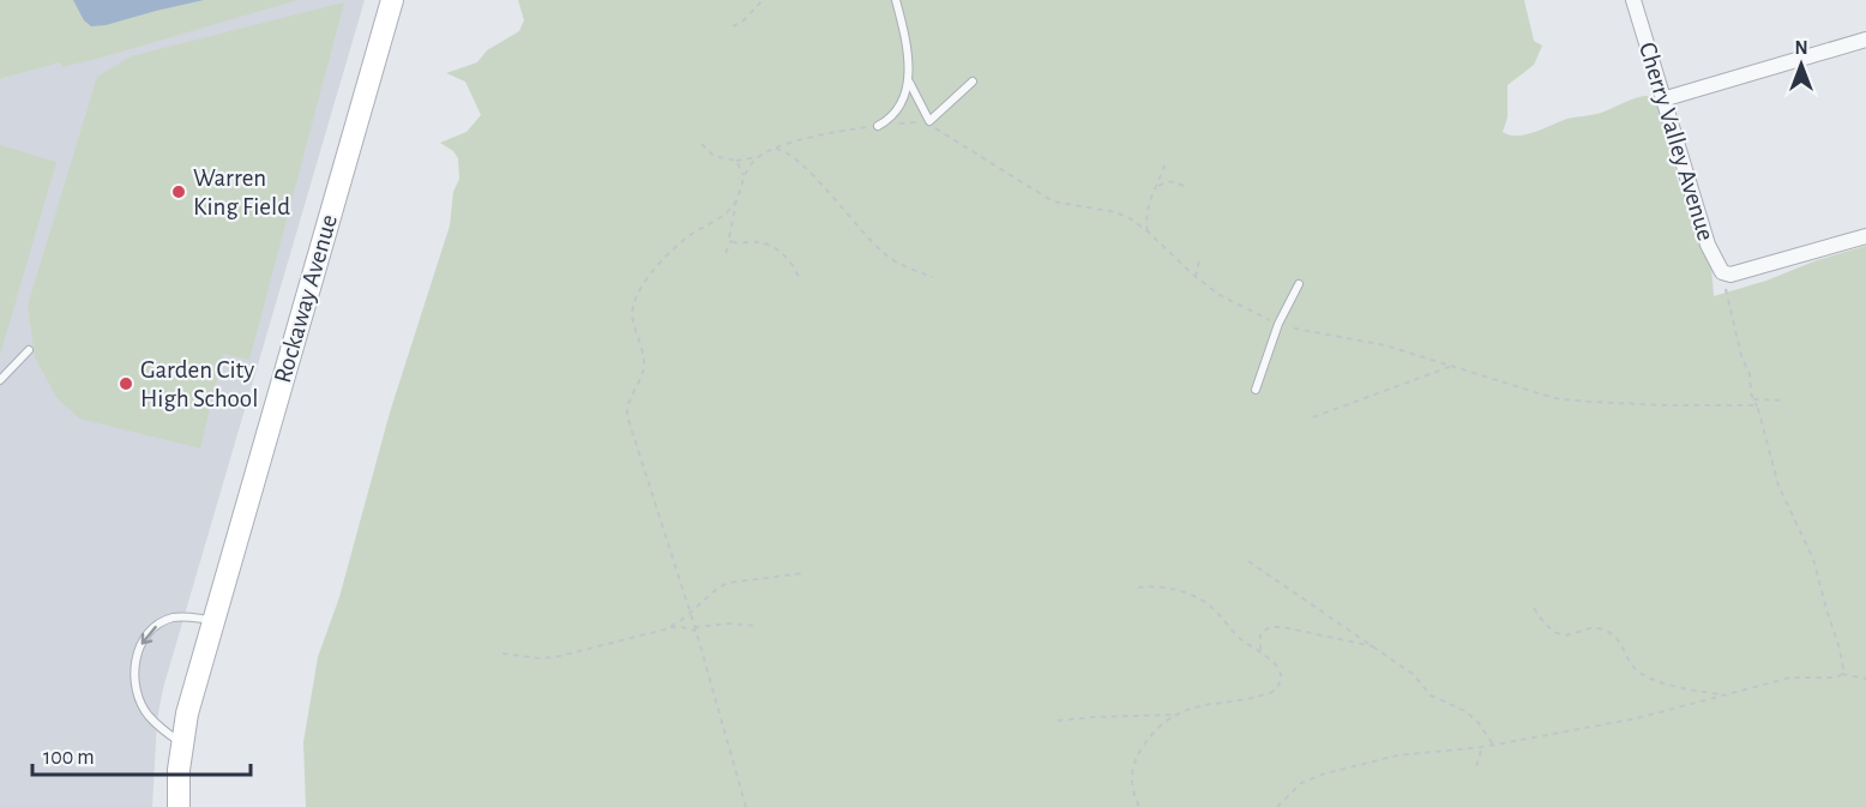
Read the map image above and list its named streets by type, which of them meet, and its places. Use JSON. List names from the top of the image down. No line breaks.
{"streets":{"main road":["Rockaway Avenue"],"street":["Cherry Valley Avenue"]},"places":["Warren King Field","Garden City High School"],"scale_bar":"100 m","north":"top"}
